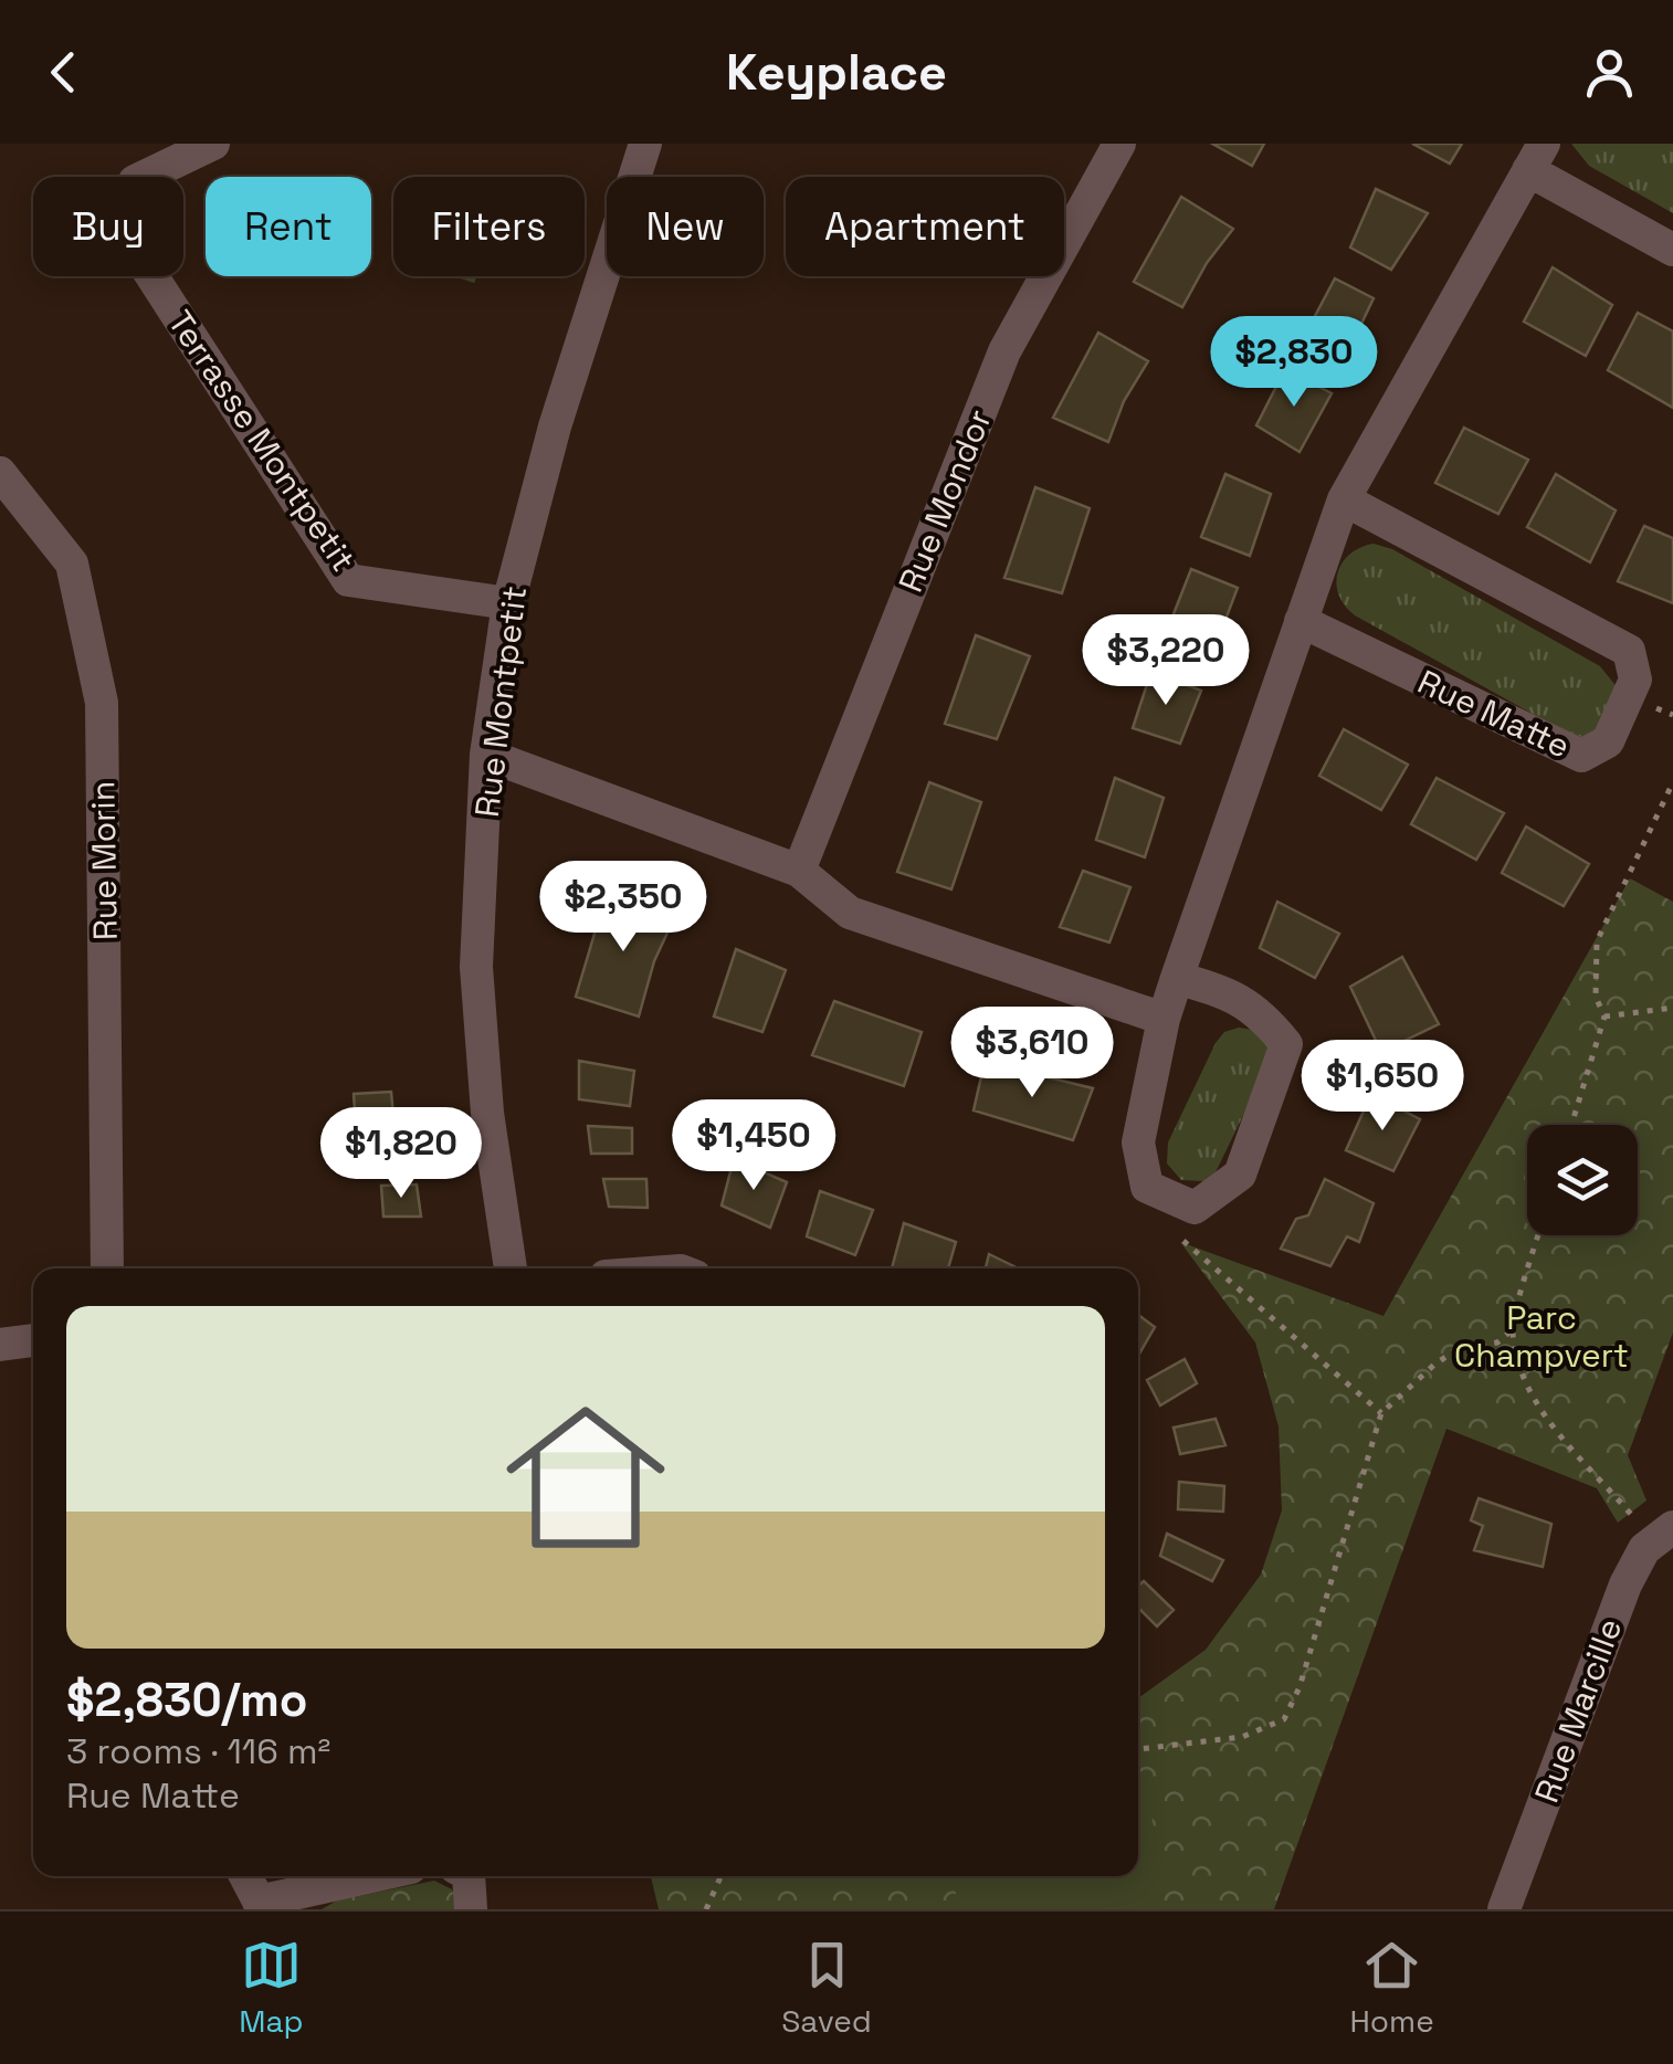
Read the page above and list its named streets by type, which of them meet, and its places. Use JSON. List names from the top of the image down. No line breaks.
{"streets":{"street":["Terrasse Montpetit","Rue Mondor","Rue Montpetit","Rue Matte","Rue Morin","Rue Marcille"]},"crossings":[["Terrasse Montpetit","Rue Montpetit"]],"parks":["Parc Champvert"],"page":{"header":"Keyplace","chip":["Buy","Rent","Filters","New","Apartment"],"price":["$2,830","$3,220","$2,350","$3,610","$1,650","$1,450","$1,820"],"list":[{"name":"$2,830/mo","note":"3 rooms · 116 m² · Rue Matte"}],"tabs":["Map","Saved","Home"]}}
